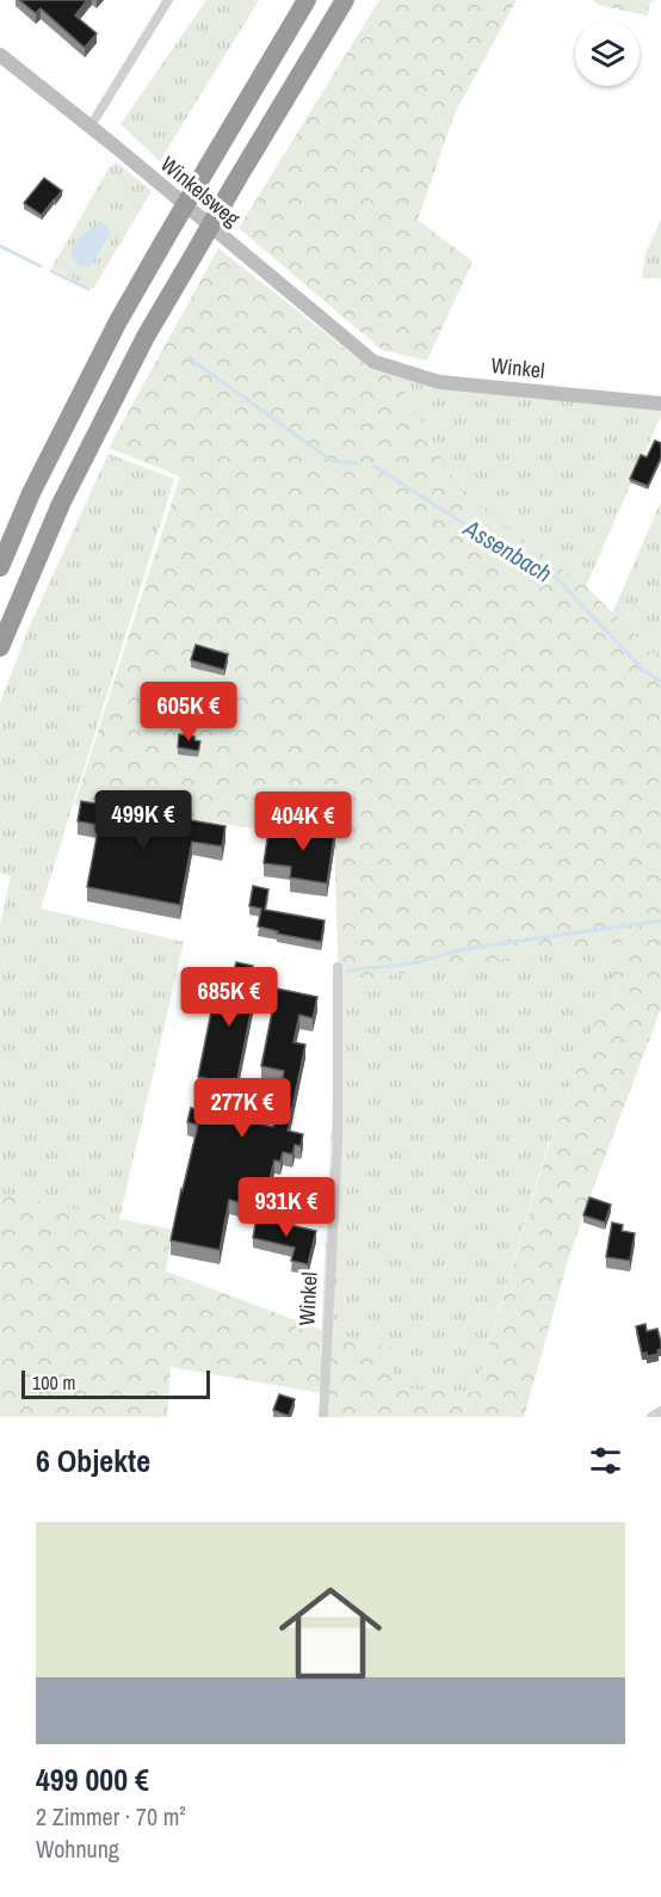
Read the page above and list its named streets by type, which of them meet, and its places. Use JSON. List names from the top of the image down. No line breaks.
{"streets":{"street":["Winkelsweg","Winkel"]},"crossings":[["Winkelsweg","Winkel"]],"water":["Assenbach"],"scale_bar":"100 m","page":{"price":["605K €","499K €","404K €","685K €","277K €","931K €"],"scale":"100 m","heading":"6 Objekte","list":[{"name":"499 000 €","note":"2 Zimmer · 70 m² · Wohnung"}]}}
